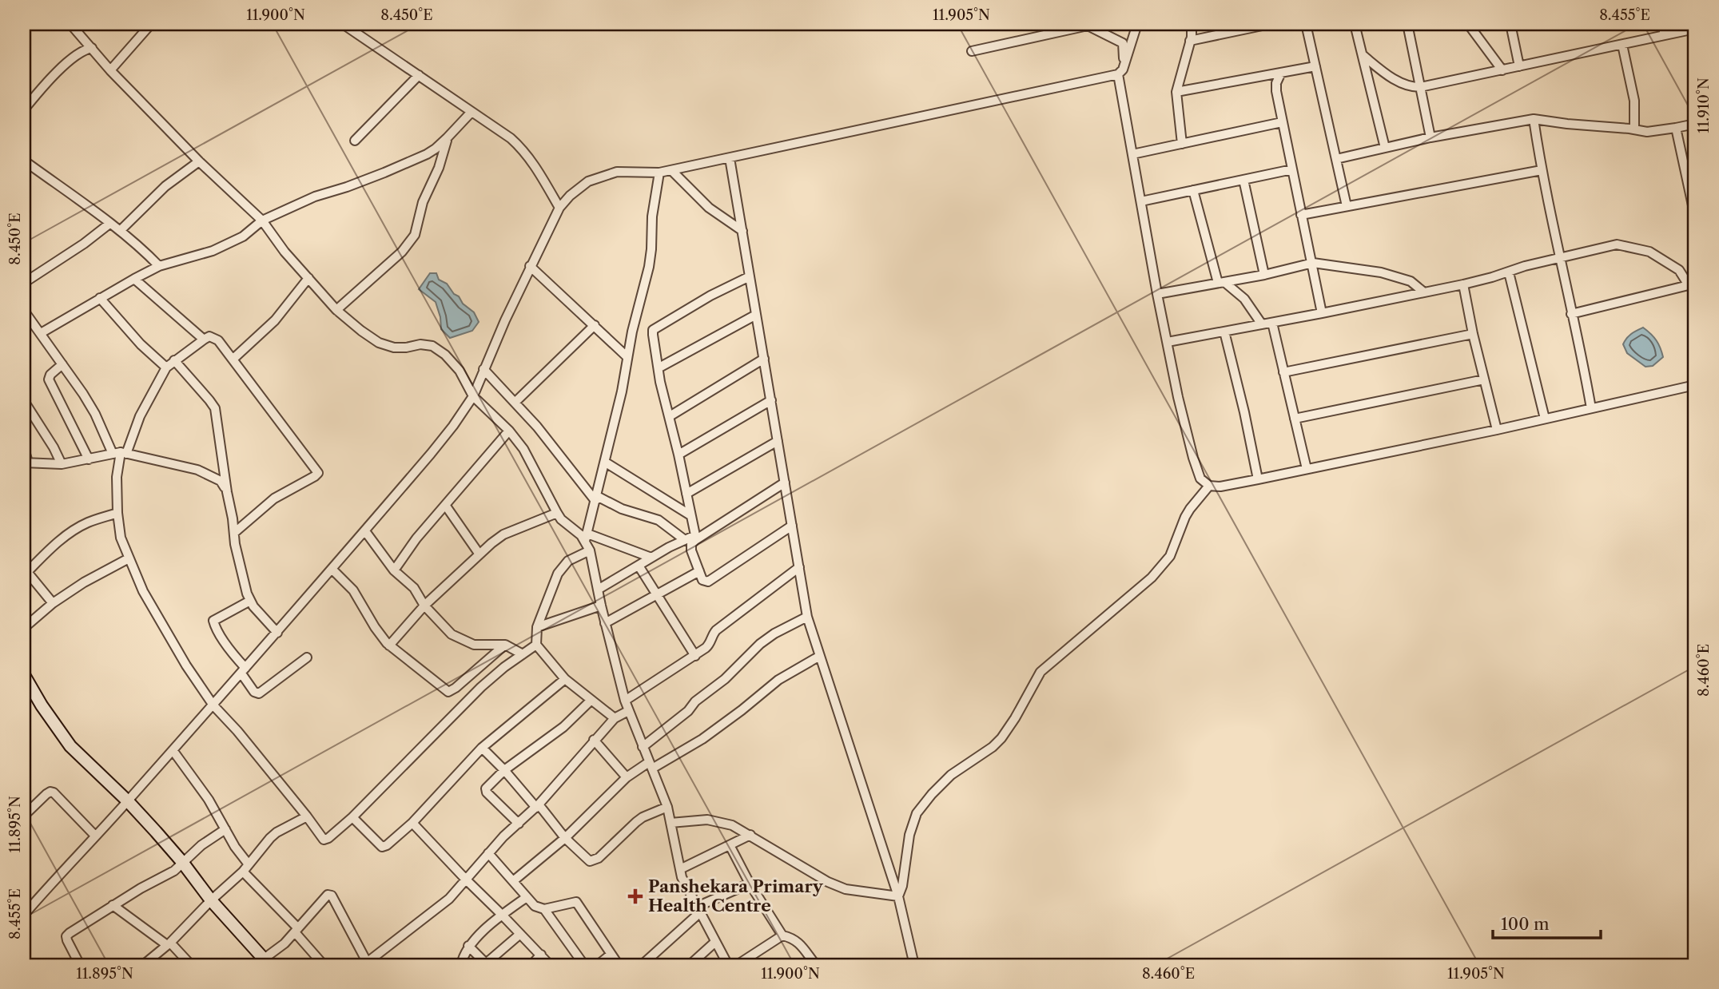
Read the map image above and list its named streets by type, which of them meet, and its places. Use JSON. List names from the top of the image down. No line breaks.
{"places":{"health":["Panshekara Primary Health Centre"]},"scale_bar":"100 m","coordinates":["11.900°N","8.450°E","11.905°N","8.455°E","11.910°N","8.460°E","11.895°N"]}
